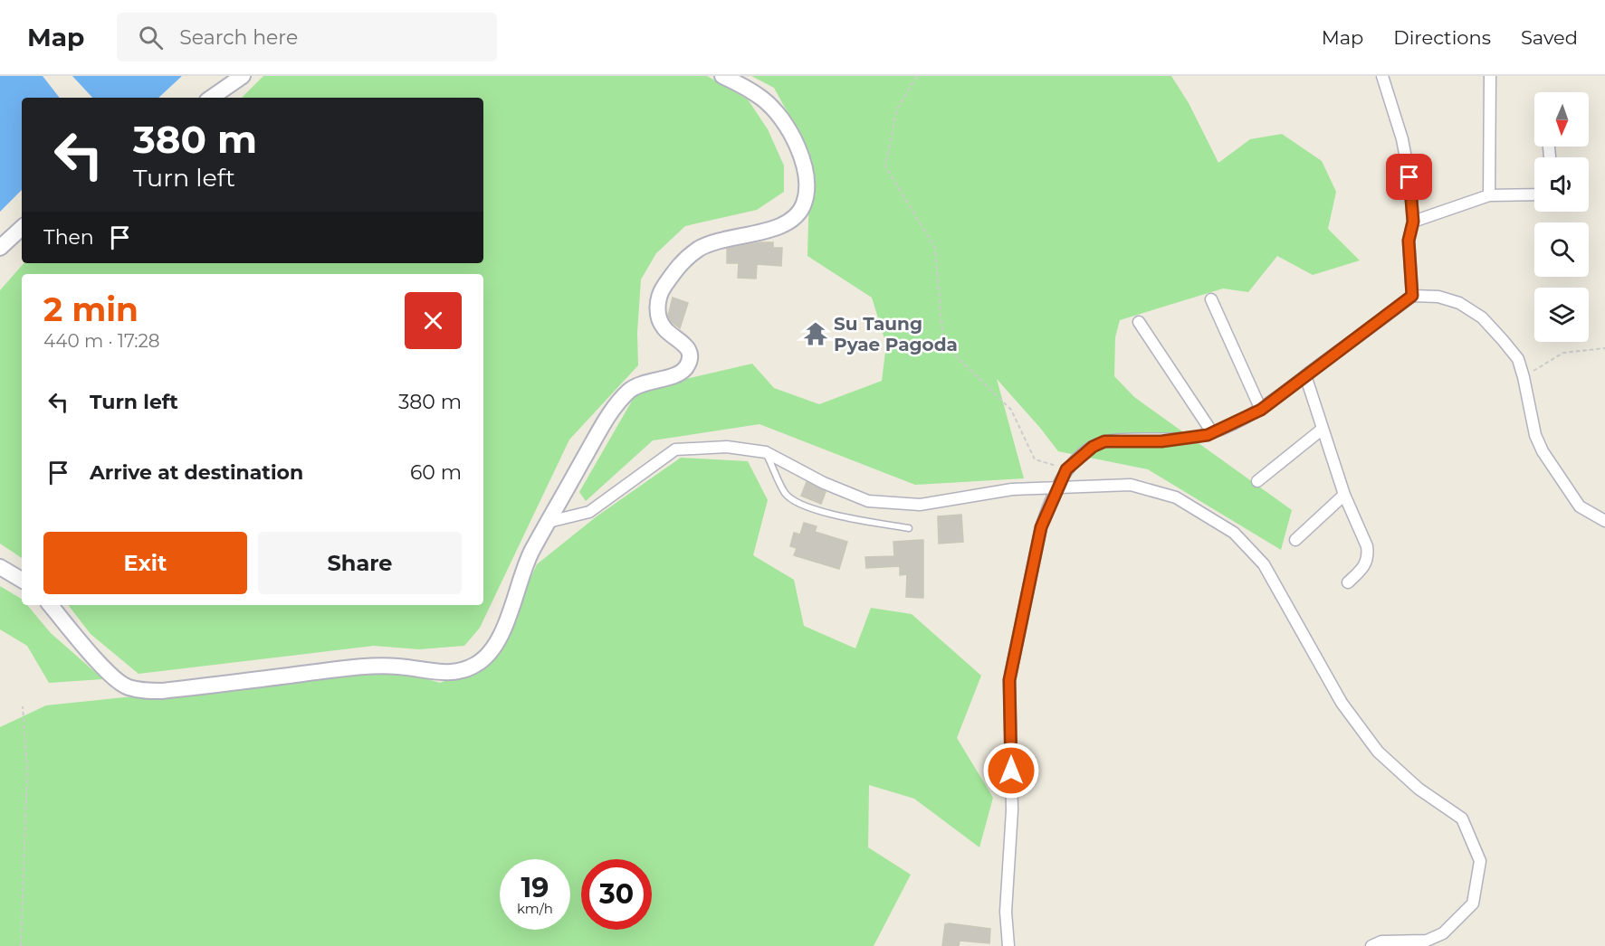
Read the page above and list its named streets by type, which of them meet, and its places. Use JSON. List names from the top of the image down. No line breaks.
{"places":{"temple":["Su Taung Pyae Pagoda"]},"north":"bottom","page":{"header":"Map","search":"Search here","nav":["Map","Directions","Saved"],"turn":["380 m","Turn left"],"then":"Then","heading":["2 min","440 m · 17:28"],"list":[{"name":"Turn left","value":"380 m"},{"name":"Arrive at destination","value":"60 m"}],"buttons":["Exit","Share"],"speed":"19 km/h","limit":"30"}}
